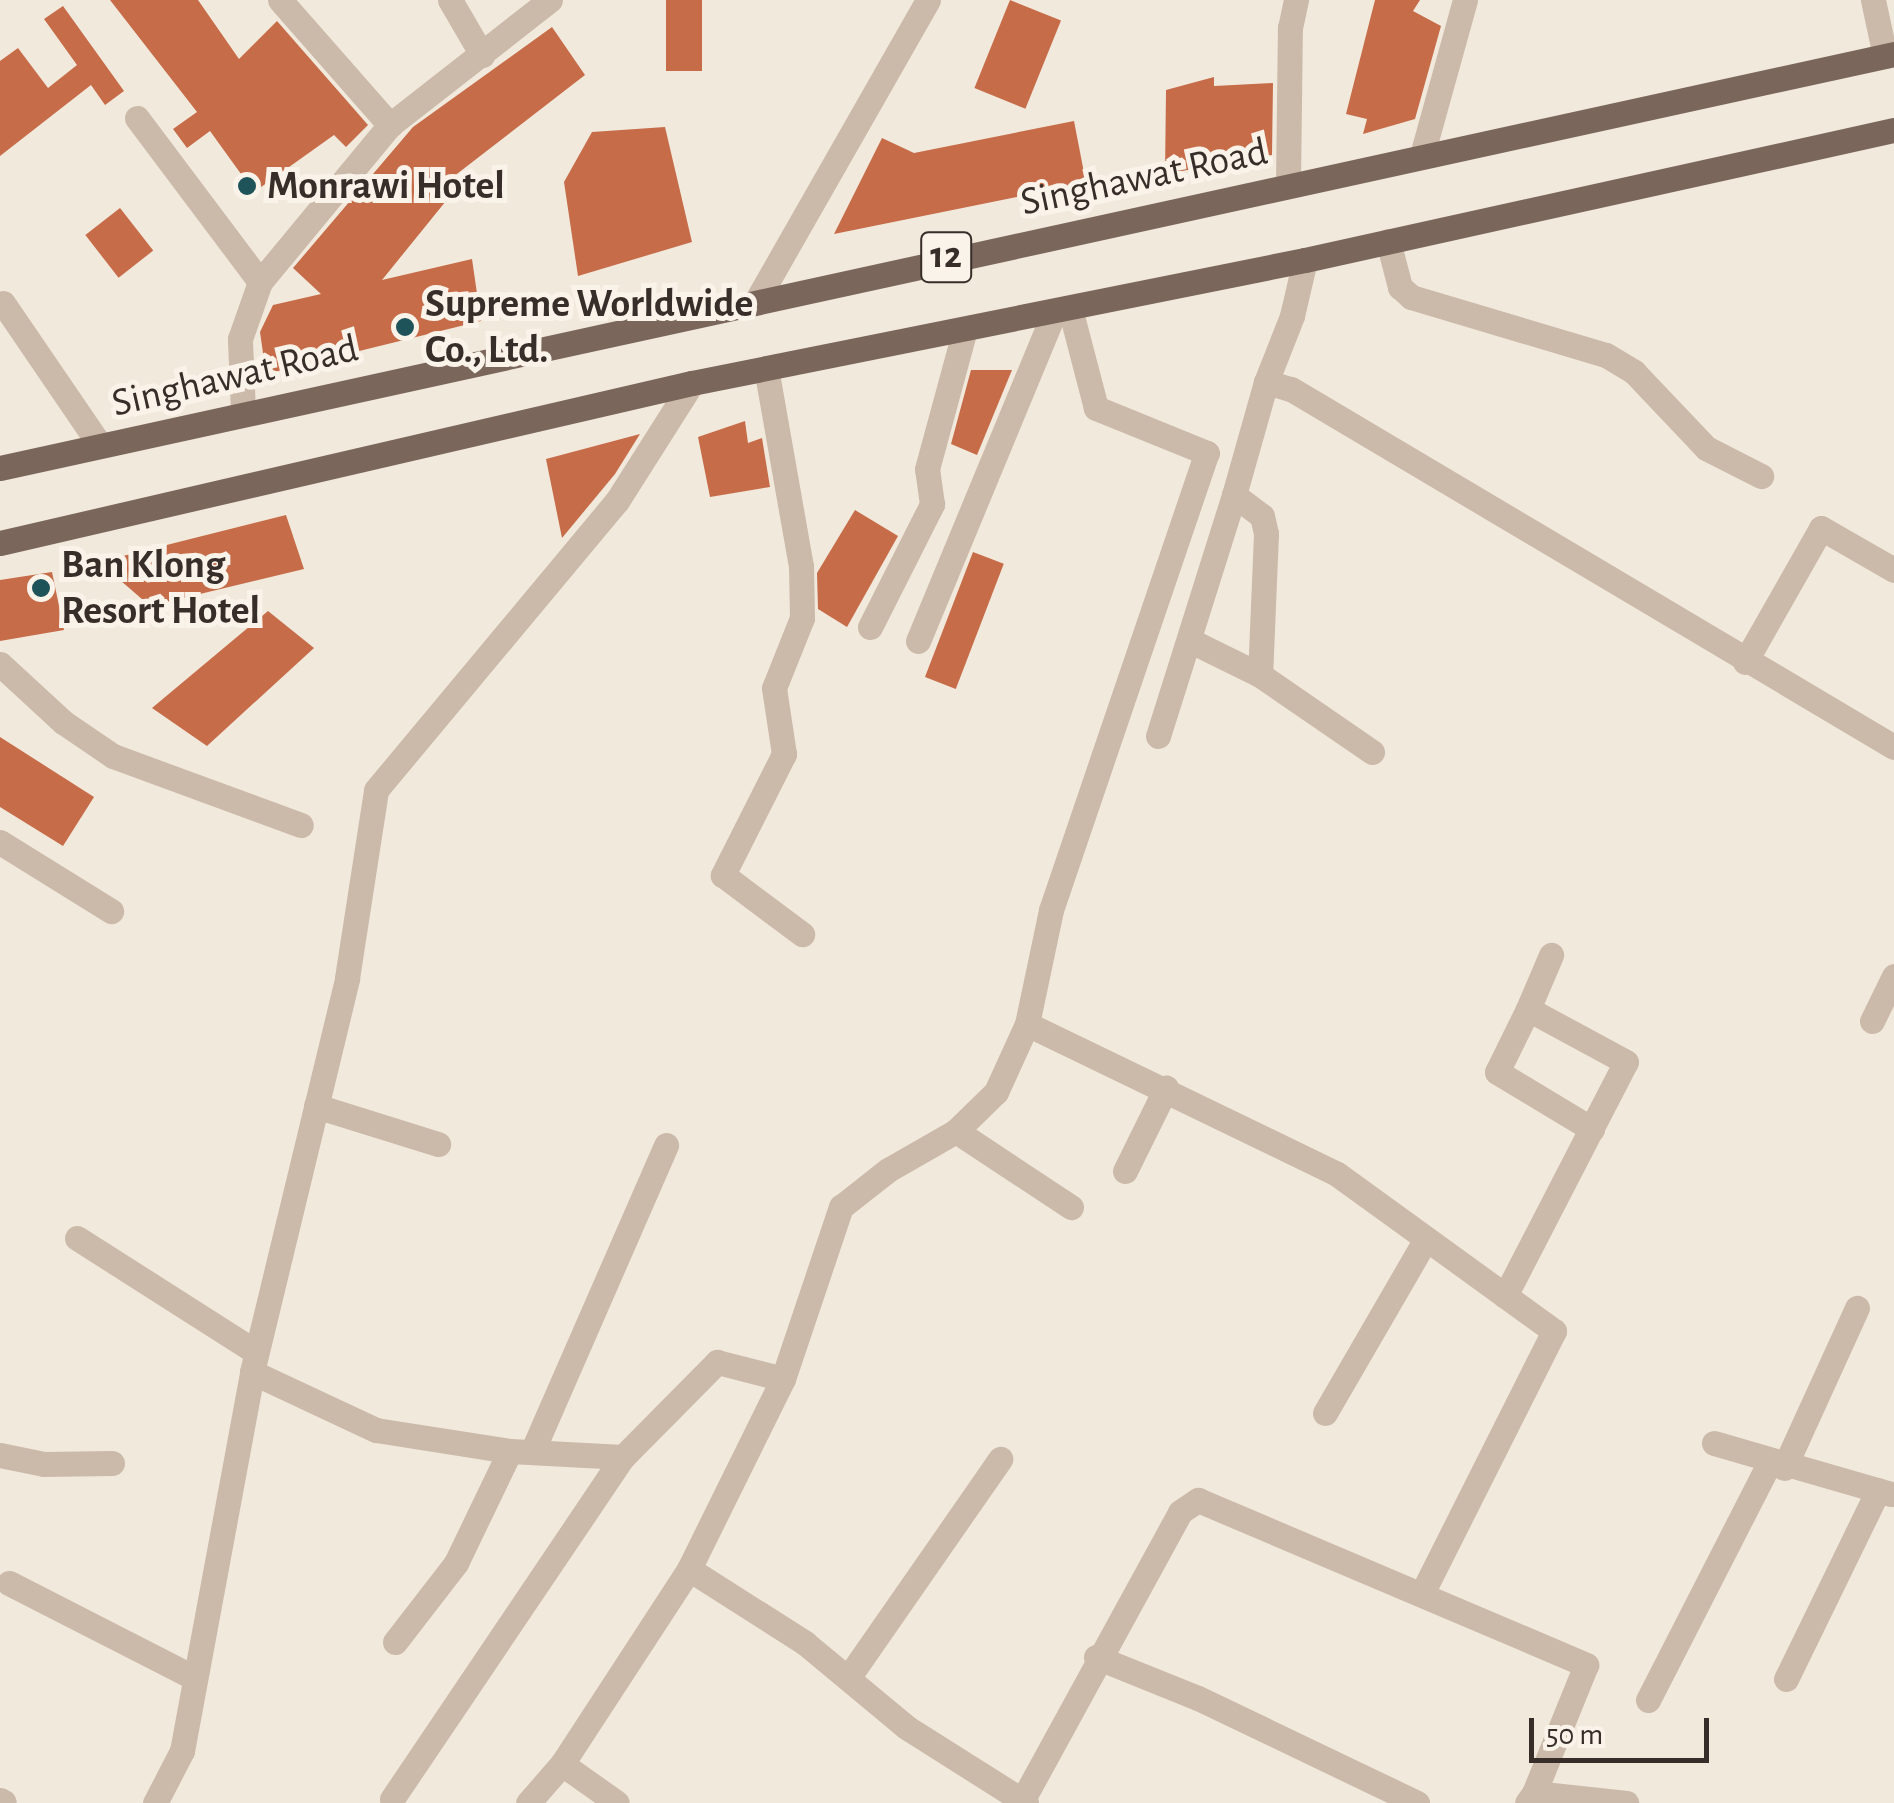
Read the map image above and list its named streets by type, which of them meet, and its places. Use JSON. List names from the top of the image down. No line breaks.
{"streets":{"main road":["Singhawat Road","12"]},"places":["Monrawi Hotel","Supreme Worldwide Co., Ltd.","Ban Klong Resort Hotel"],"scale_bar":"50 m"}
